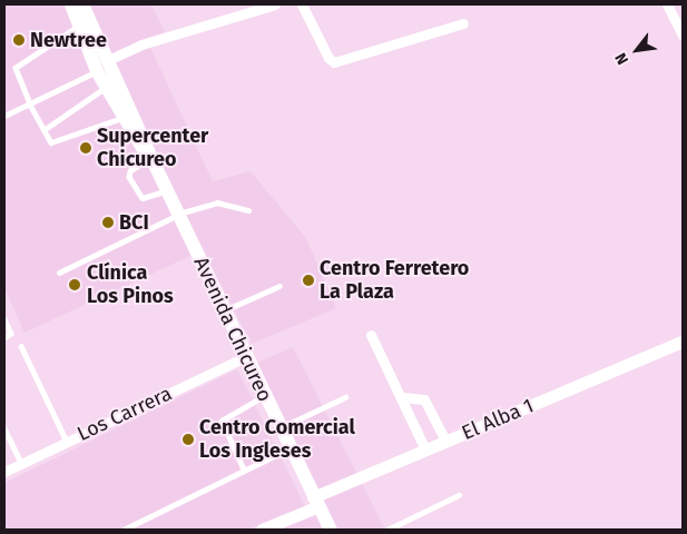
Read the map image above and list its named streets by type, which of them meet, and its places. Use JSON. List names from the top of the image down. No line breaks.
{"streets":{"main road":["Avenida Chicureo"],"street":["Los Carrera","El Alba 1"]},"crossings":[["Avenida Chicureo","Los Carrera"],["Avenida Chicureo","El Alba 1"]],"places":["Newtree","Supercenter Chicureo","BCI","Centro Ferretero La Plaza","Clínica Los Pinos","Centro Comercial Los Ingleses"],"north":"bottom left"}
